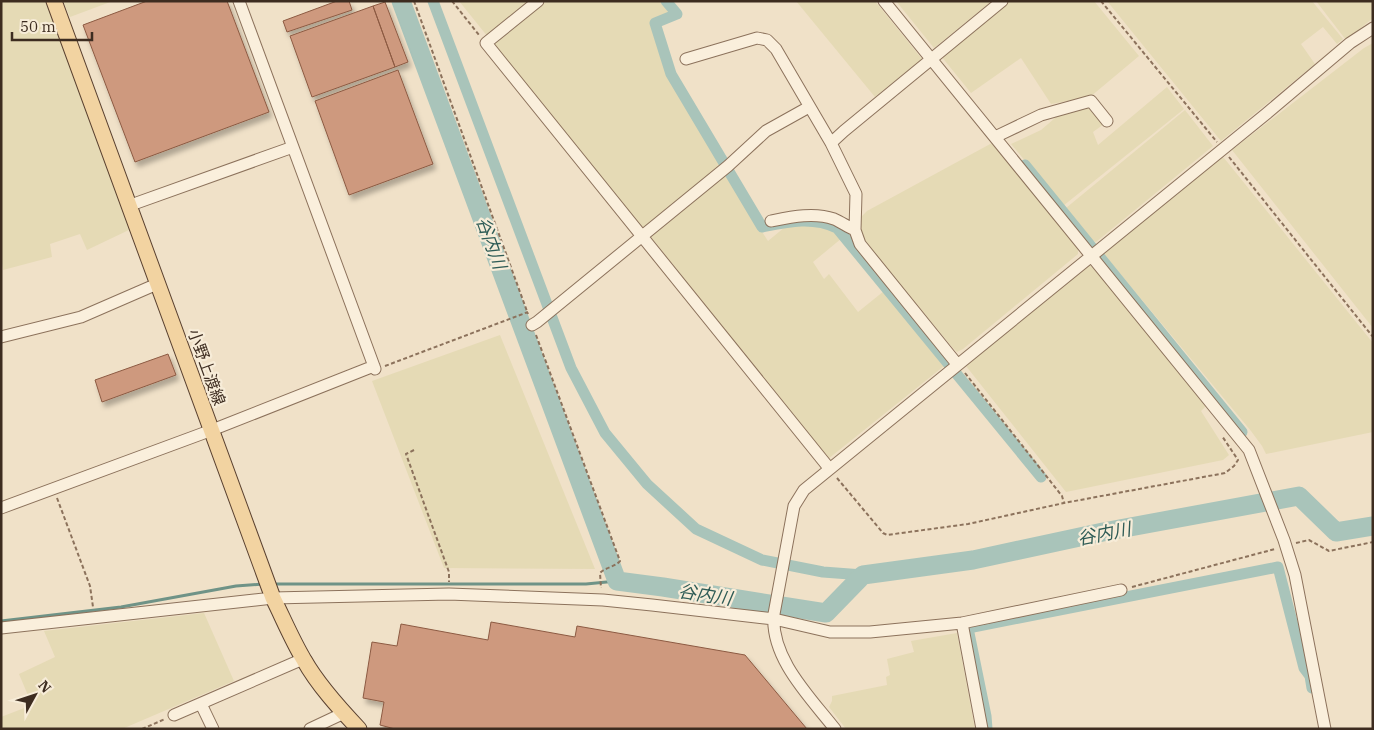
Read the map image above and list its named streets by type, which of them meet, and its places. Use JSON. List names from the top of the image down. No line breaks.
{"streets":{"main road":["小野上渡線"]},"water":["谷内川"],"scale_bar":"50 m","north":"top right"}
